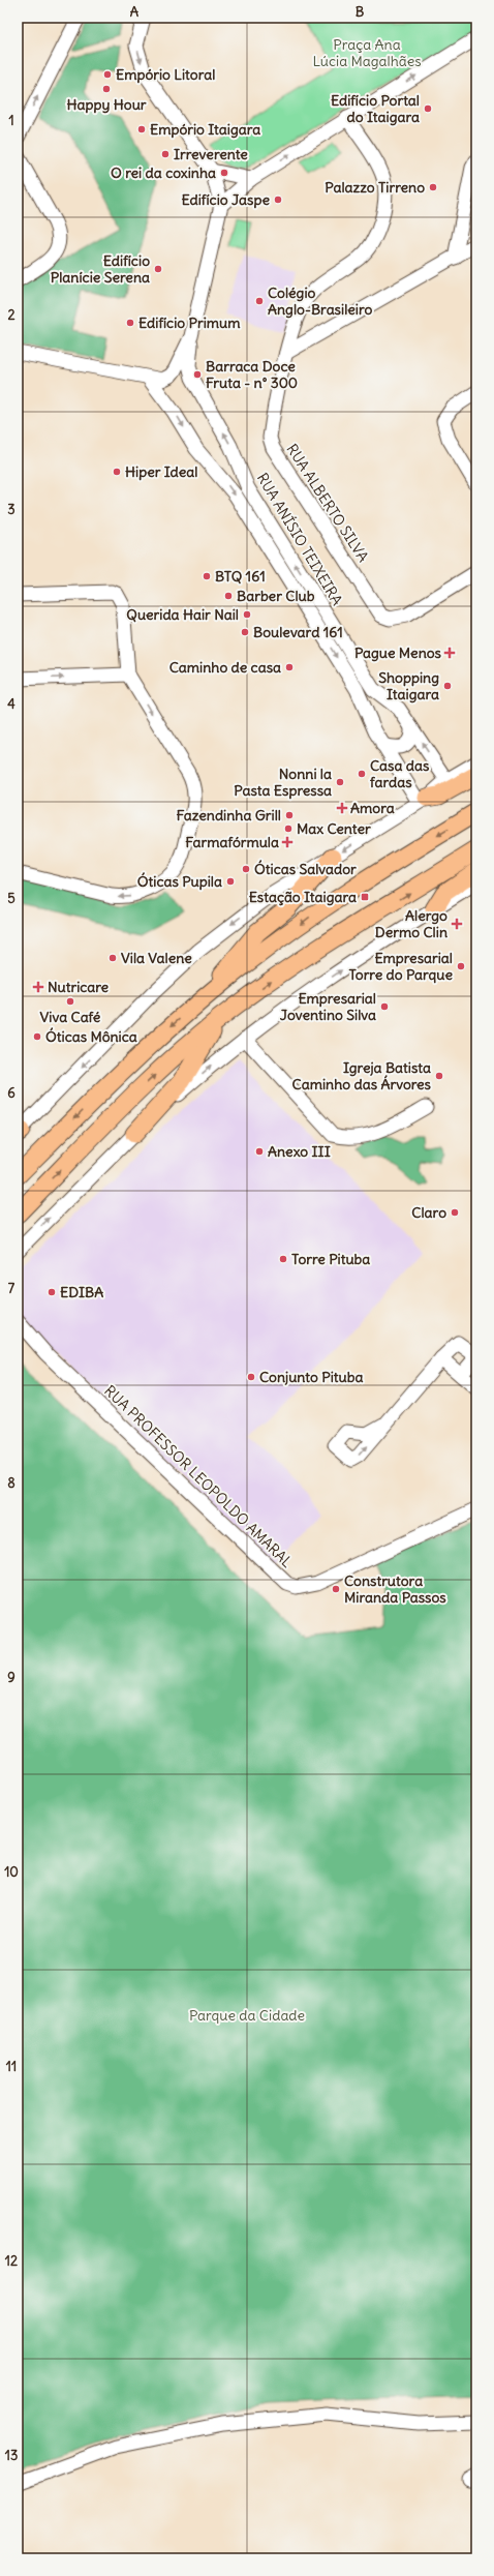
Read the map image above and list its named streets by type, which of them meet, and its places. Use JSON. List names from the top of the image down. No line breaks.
{"streets":{"street":["RUA ALBERTO SILVA","RUA ANÍSIO TEIXEIRA","RUA PROFESSOR LEOPOLDO AMARAL"]},"parks":["Praça Ana Lúcia Magalhães","Parque da Cidade"],"places":{"other":["Empório Litoral","Happy Hour","Edifício Portal do Itaigara","Empório Itaigara","Irreverente","O rei da coxinha","Palazzo Tirreno","Edifício Jaspe","Edifício Planície Serena","Colégio Anglo-Brasileiro","Edifício Primum","Barraca Doce Fruta - n° 300","Hiper Ideal","BTQ 161","Barber Club","Querida Hair Nail","Boulevard 161","Caminho de casa","Shopping Itaigara","Casa das fardas","Nonni la Pasta Espressa","Fazendinha Grill","Max Center","Óticas Salvador","Óticas Pupila","Vila Valene","Empresarial Torre do Parque","Viva Café","Empresarial Joventino Silva","Óticas Mônica","Igreja Batista Caminho das Árvores","Anexo III","Claro","Torre Pituba","EDIBA","Conjunto Pituba","Construtora Miranda Passos"],"health":["Pague Menos","Amora","Farmafórmula","Alergo Dermo Clin","Nutricare"],"transit":["Estação Itaigara"]},"grid":{"columns":["A","B"],"rows":["1","2","3","4","5","6","7","8","9","10","11","12","13"]}}
